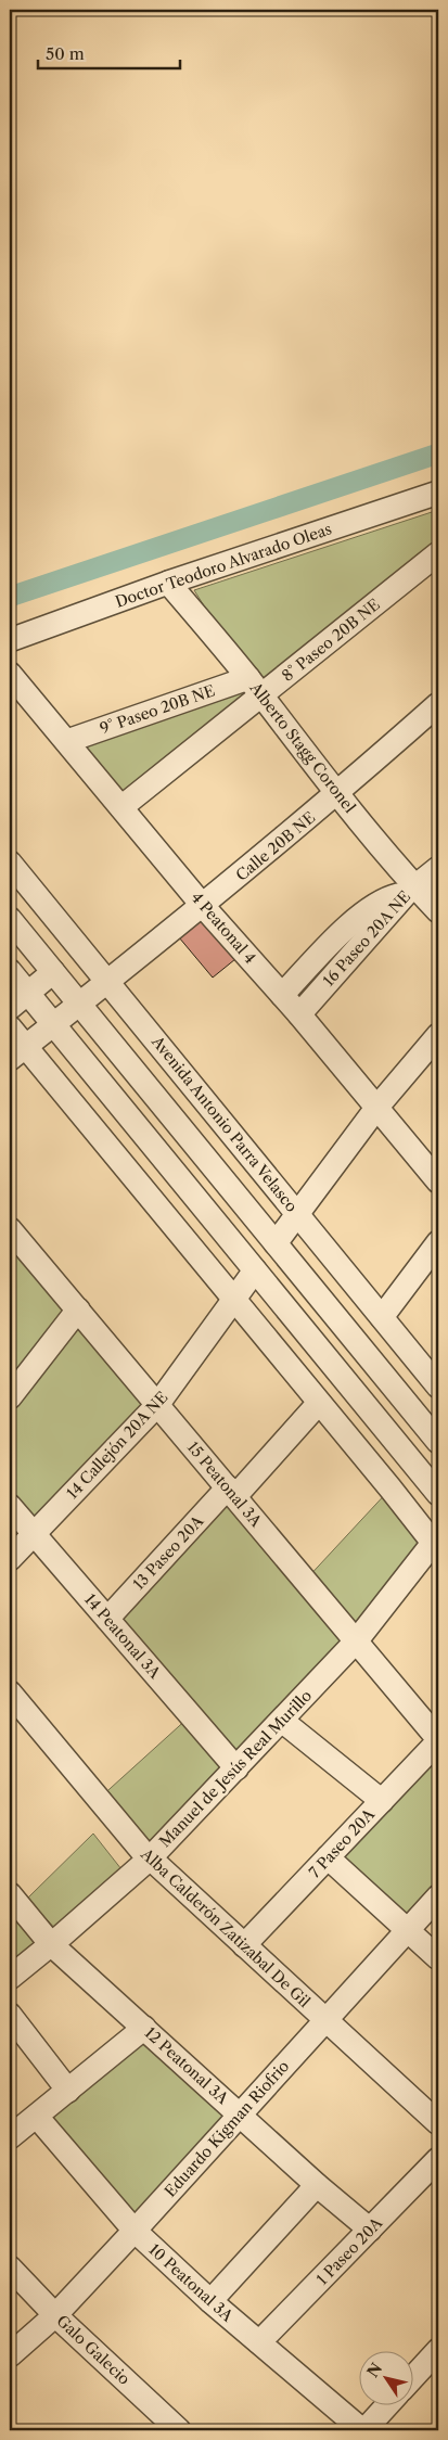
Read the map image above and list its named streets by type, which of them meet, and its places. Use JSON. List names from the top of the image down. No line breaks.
{"streets":{"street":["Doctor Teodoro Alvarado Oleas","8° Paseo 20B NE","9° Paseo 20B NE","Alberto Stagg Coronel","Calle 20B NE","4 Peatonal 4","16 Paseo 20A NE","Avenida Antonio Parra Velasco","14 Callejón 20A NE","15 Peatonal 3A","13 Paseo 20A","14 Peatonal 3A","Manuel de Jesús Real Murillo","7 Paseo 20A","Alba Calderón Zatizabal De Gil","12 Peatonal 3A","Eduardo Kigman Riofrio","1 Paseo 20A","10 Peatonal 3A","Galo Galecio"]},"crossings":[["Doctor Teodoro Alvarado Oleas","Alberto Stagg Coronel"],["8° Paseo 20B NE","9° Paseo 20B NE"],["8° Paseo 20B NE","Alberto Stagg Coronel"],["8° Paseo 20B NE","4 Peatonal 4"],["9° Paseo 20B NE","Alberto Stagg Coronel"],["9° Paseo 20B NE","4 Peatonal 4"],["Alberto Stagg Coronel","Calle 20B NE"],["Alberto Stagg Coronel","16 Paseo 20A NE"],["Calle 20B NE","4 Peatonal 4"],["Calle 20B NE","Avenida Antonio Parra Velasco"],["4 Peatonal 4","16 Paseo 20A NE"],["14 Callejón 20A NE","15 Peatonal 3A"],["14 Callejón 20A NE","14 Peatonal 3A"],["15 Peatonal 3A","13 Paseo 20A"],["15 Peatonal 3A","Manuel de Jesús Real Murillo"],["15 Peatonal 3A","7 Paseo 20A"],["13 Paseo 20A","14 Peatonal 3A"],["14 Peatonal 3A","Manuel de Jesús Real Murillo"],["Manuel de Jesús Real Murillo","Alba Calderón Zatizabal De Gil"],["Manuel de Jesús Real Murillo","12 Peatonal 3A"],["7 Paseo 20A","Alba Calderón Zatizabal De Gil"],["Alba Calderón Zatizabal De Gil","Eduardo Kigman Riofrio"],["12 Peatonal 3A","Eduardo Kigman Riofrio"],["12 Peatonal 3A","1 Paseo 20A"],["Eduardo Kigman Riofrio","10 Peatonal 3A"],["Eduardo Kigman Riofrio","Galo Galecio"],["1 Paseo 20A","10 Peatonal 3A"]],"scale_bar":"50 m","north":"top left"}
